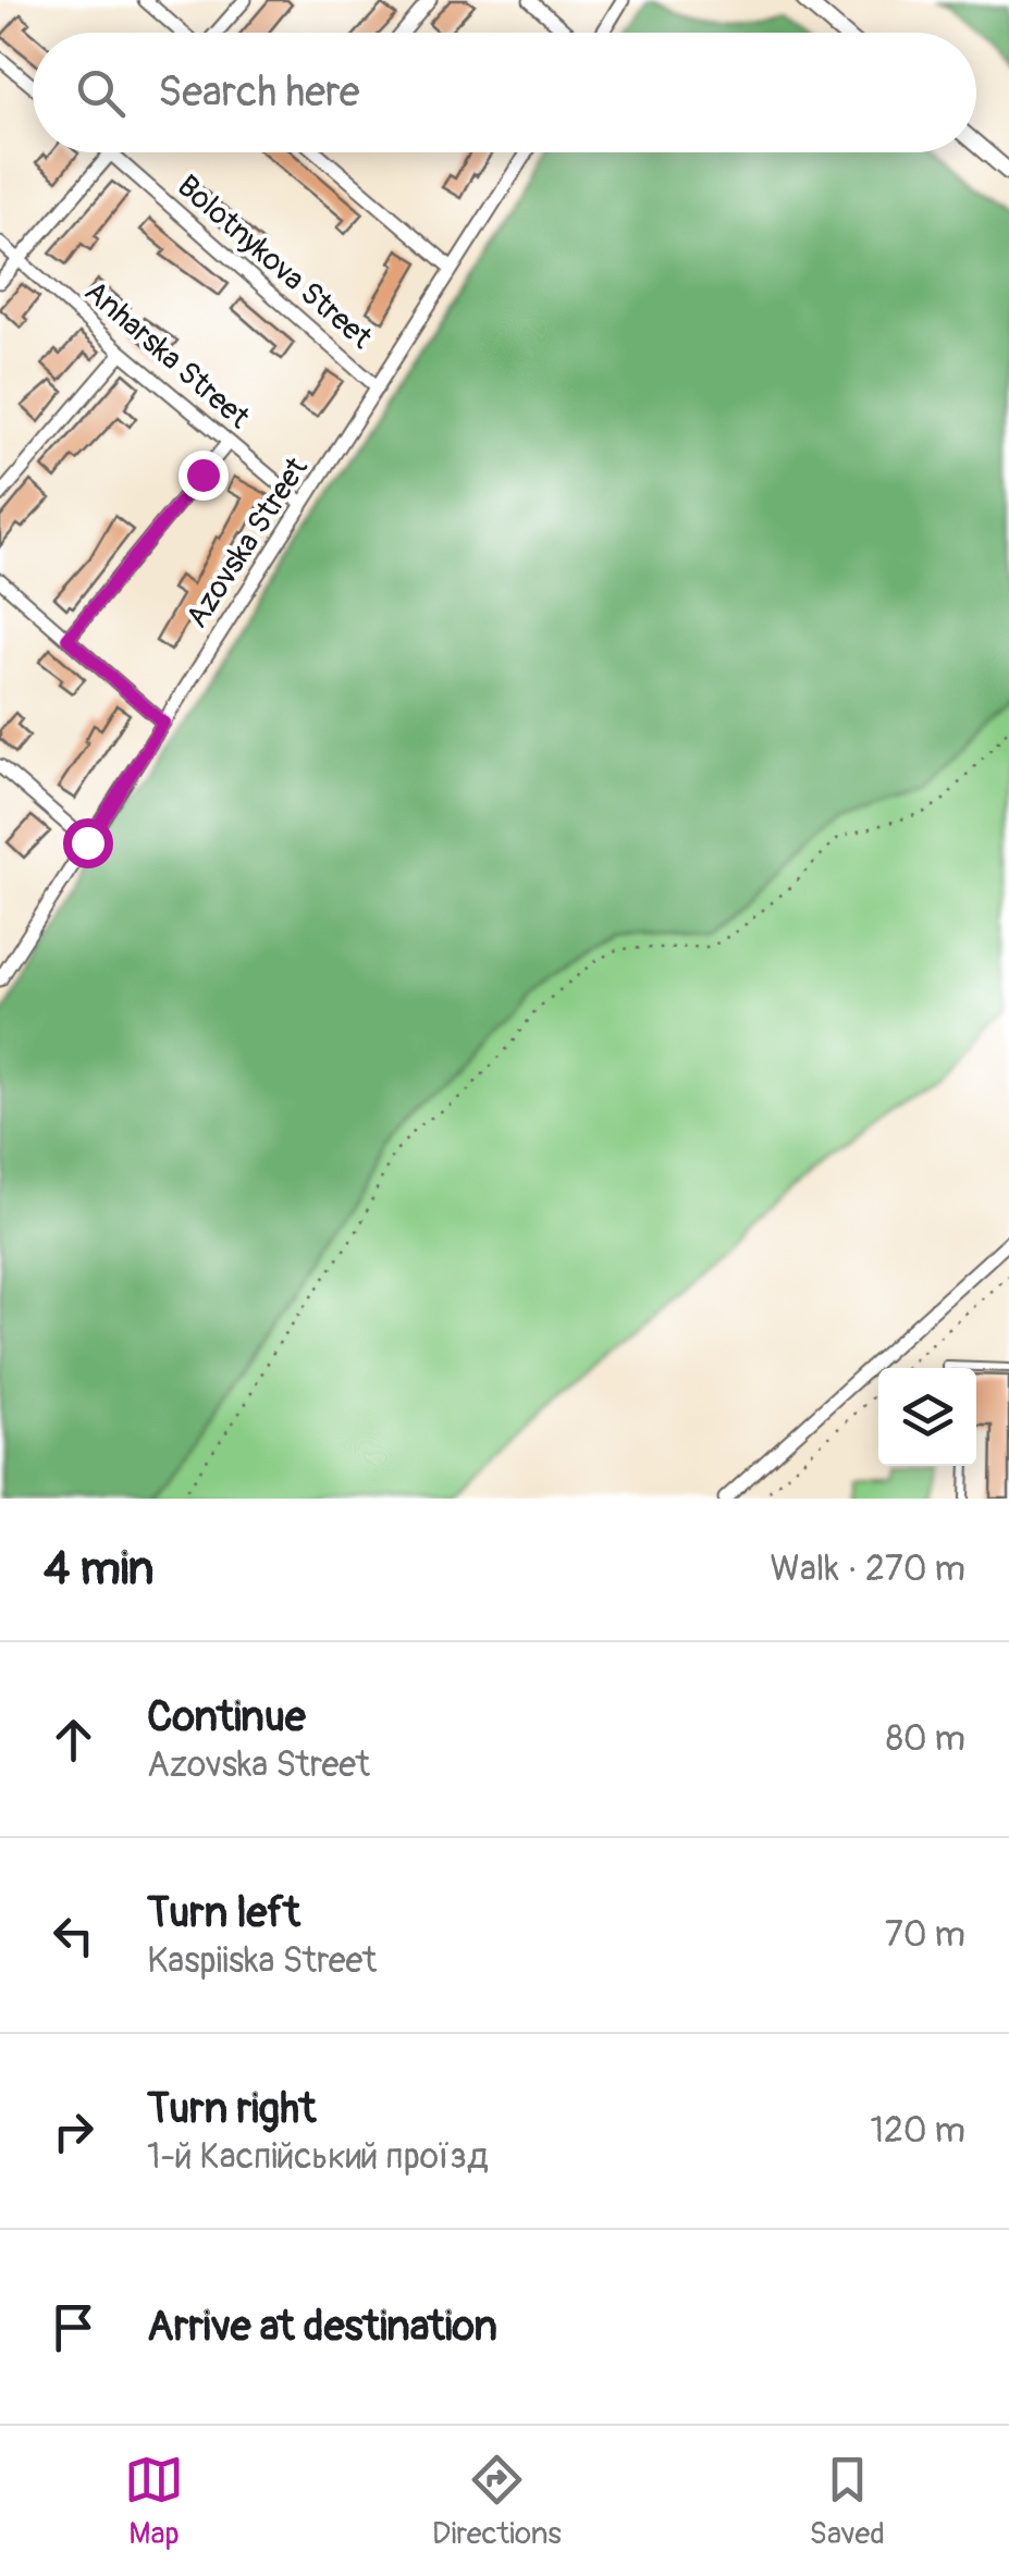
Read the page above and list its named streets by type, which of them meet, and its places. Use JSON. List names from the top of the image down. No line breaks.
{"streets":{"street":["Bolotnykova Street","Anharska Street","Azovska Street"]},"crossings":[["Bolotnykova Street","Azovska Street"],["Anharska Street","Azovska Street"]],"page":{"search":"Search here","heading":["4 min","Walk · 270 m"],"list":[["Continue","Azovska Street","80 m"],["Turn left","Kaspiiska Street","70 m"],["Turn right","1-й Каспійський проїзд","120 m"],"Arrive at destination"],"nav":["Map","Directions","Saved"]}}
